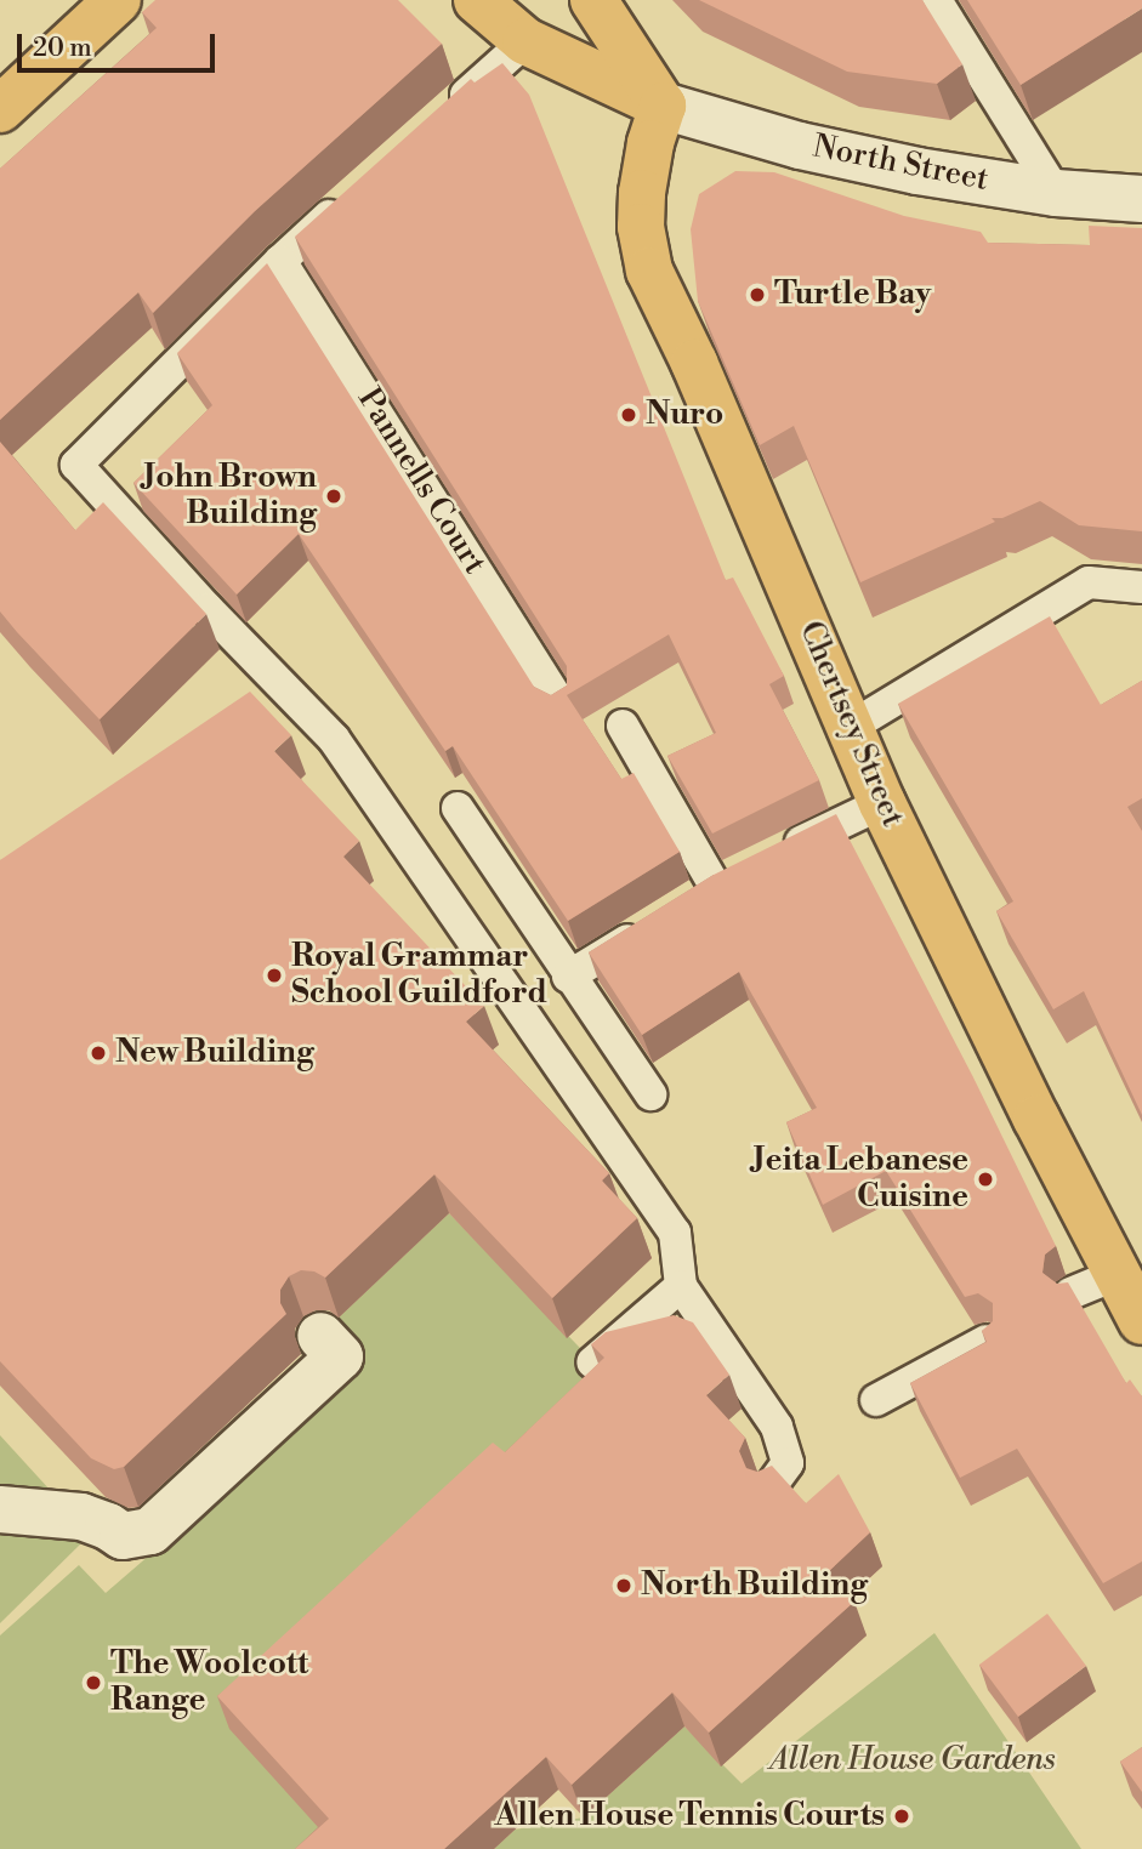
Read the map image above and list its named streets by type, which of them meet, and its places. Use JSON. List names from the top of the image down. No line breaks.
{"streets":{"main road":["North Street","Chertsey Street"],"lane":["Pannells Court"]},"crossings":[["North Street","Chertsey Street"]],"parks":["Allen House Gardens"],"places":["Turtle Bay","Nuro","John Brown Building","Royal Grammar School Guildford","New Building","Jeita Lebanese Cuisine","North Building","The Woolcott Range","Allen House Tennis Courts"],"scale_bar":"20 m"}
